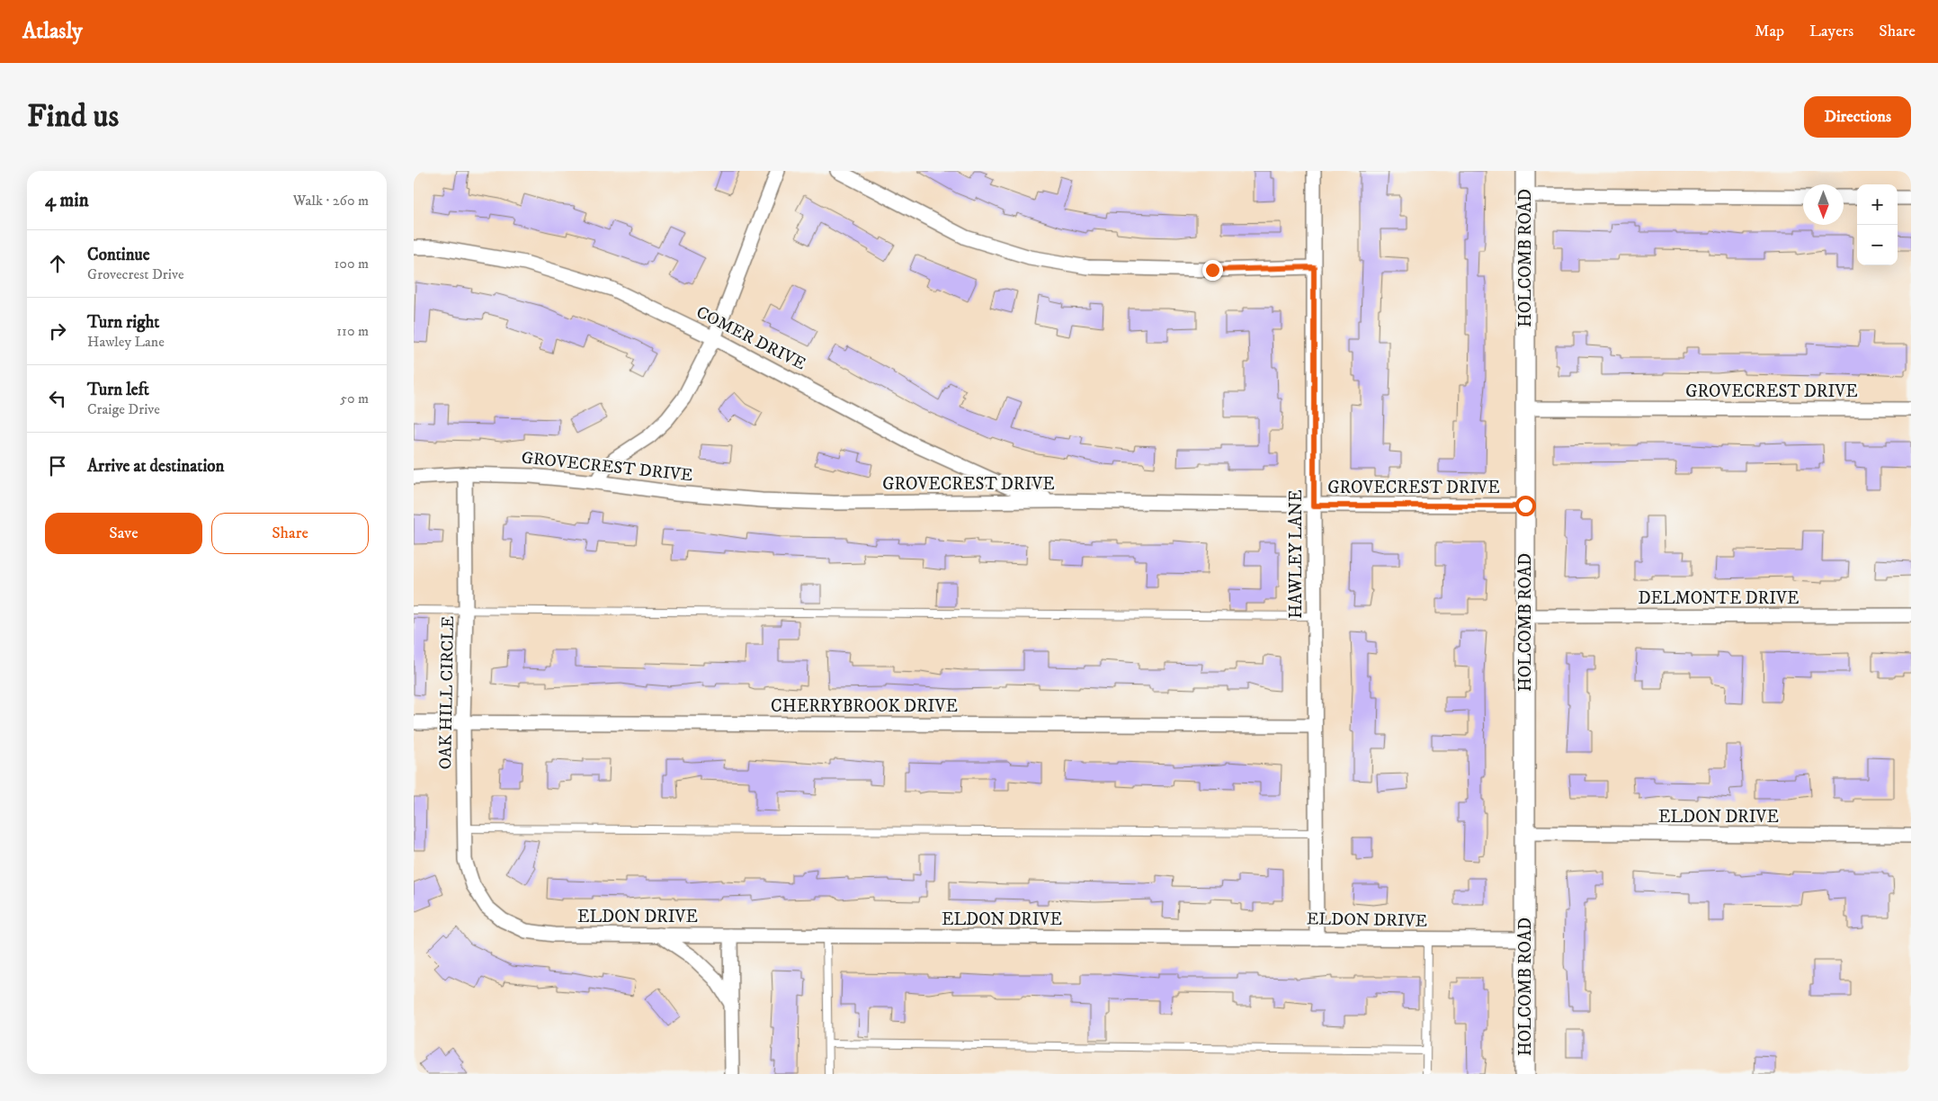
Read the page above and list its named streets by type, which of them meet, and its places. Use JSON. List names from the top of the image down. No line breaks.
{"streets":{"street":["HOLCOMB ROAD","COMER DRIVE","GROVECREST DRIVE","HAWLEY LANE","DELMONTE DRIVE","OAK HILL CIRCLE","CHERRYBROOK DRIVE","ELDON DRIVE"]},"crossings":[["HOLCOMB ROAD","GROVECREST DRIVE"],["HOLCOMB ROAD","DELMONTE DRIVE"],["HOLCOMB ROAD","ELDON DRIVE"],["COMER DRIVE","GROVECREST DRIVE"],["GROVECREST DRIVE","HAWLEY LANE"],["GROVECREST DRIVE","OAK HILL CIRCLE"],["HAWLEY LANE","CHERRYBROOK DRIVE"],["HAWLEY LANE","ELDON DRIVE"],["OAK HILL CIRCLE","CHERRYBROOK DRIVE"],["OAK HILL CIRCLE","ELDON DRIVE"]],"north":"bottom","page":{"header":"Atlasly","nav":["Map","Layers","Share"],"buttons":["Directions",["Save","Share"]],"title":"Find us","heading":["4 min","Walk · 260 m"],"map_buttons":["+","−"],"list":[["Continue","Grovecrest Drive","100 m"],["Turn right","Hawley Lane","110 m"],["Turn left","Craige Drive","50 m"],"Arrive at destination"]}}
